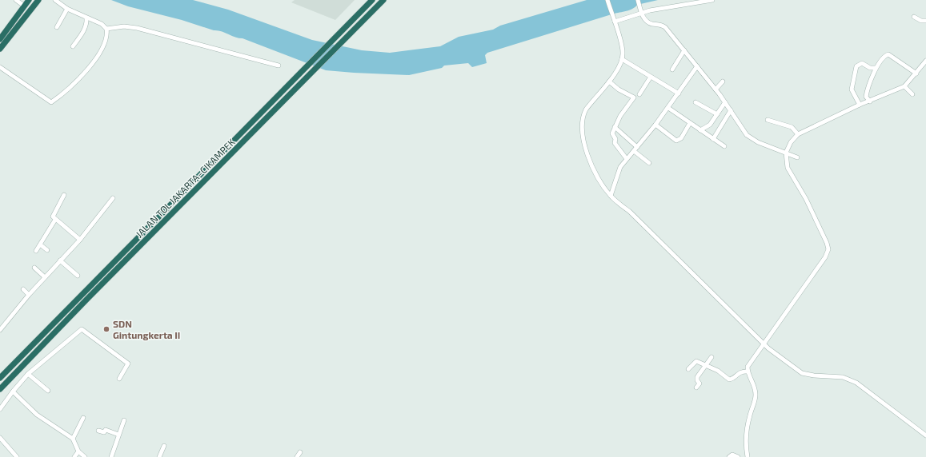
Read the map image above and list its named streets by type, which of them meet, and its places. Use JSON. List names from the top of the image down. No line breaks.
{"streets":{"highway":["JALAN TOL JAKARTA–CIKAMPEK"]},"places":["SDN Gintungkerta II"]}
